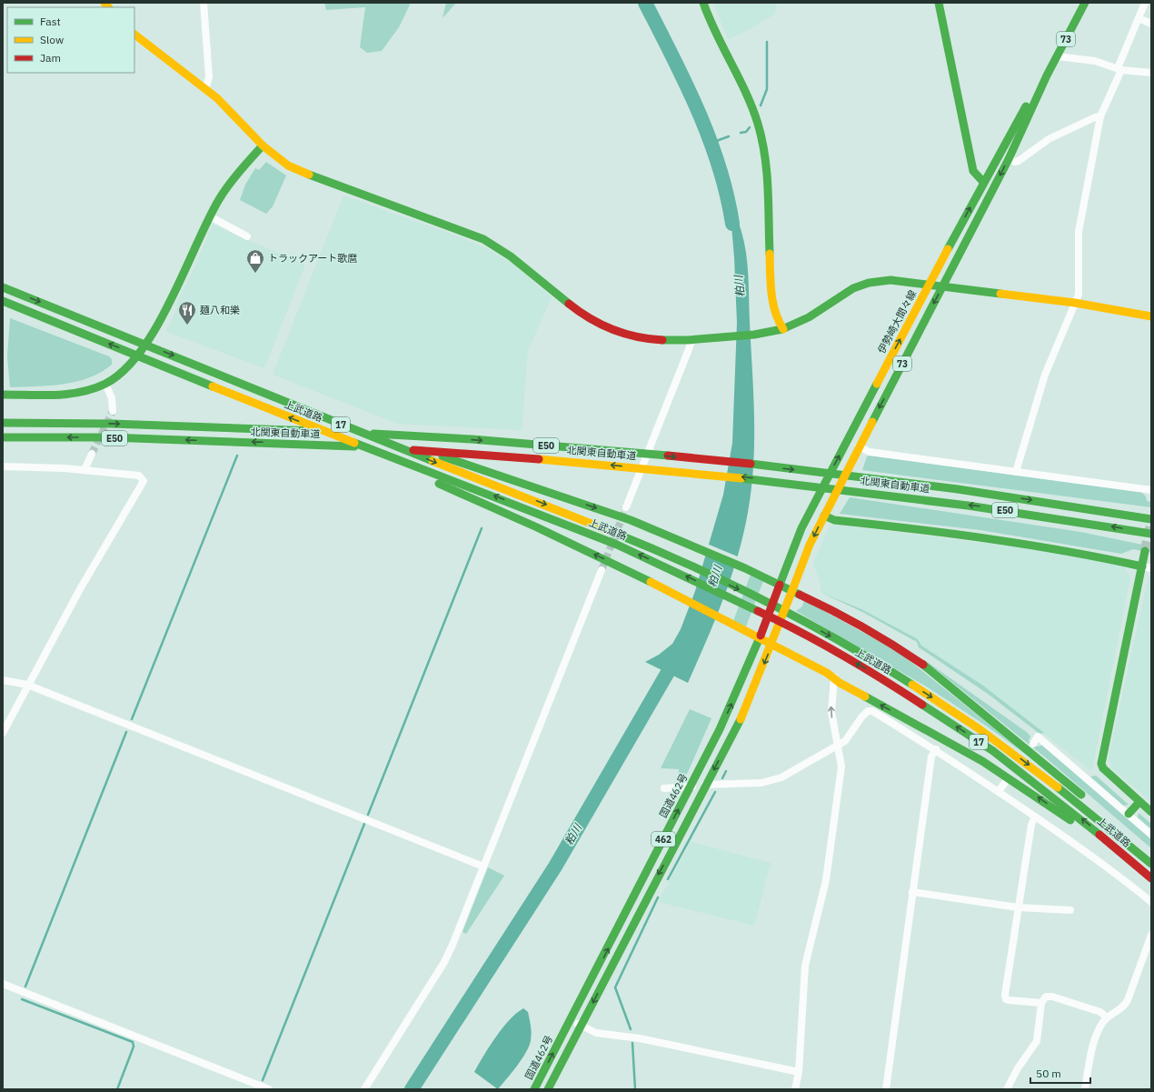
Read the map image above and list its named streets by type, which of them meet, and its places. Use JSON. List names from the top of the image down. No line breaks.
{"streets":{"main road":["73","伊勢崎大間々線","上武道路","17","北関東自動車道","E50","国道462号","462"]},"crossings":[["伊勢崎大間々線","国道462号"],["伊勢崎大間々線","462"]],"water":["粕川"],"places":{"shop":["トラックアート歌麿"],"restaurant":["麺八和樂"]},"legend":["Fast","Slow","Jam"],"scale_bar":"50 m"}
